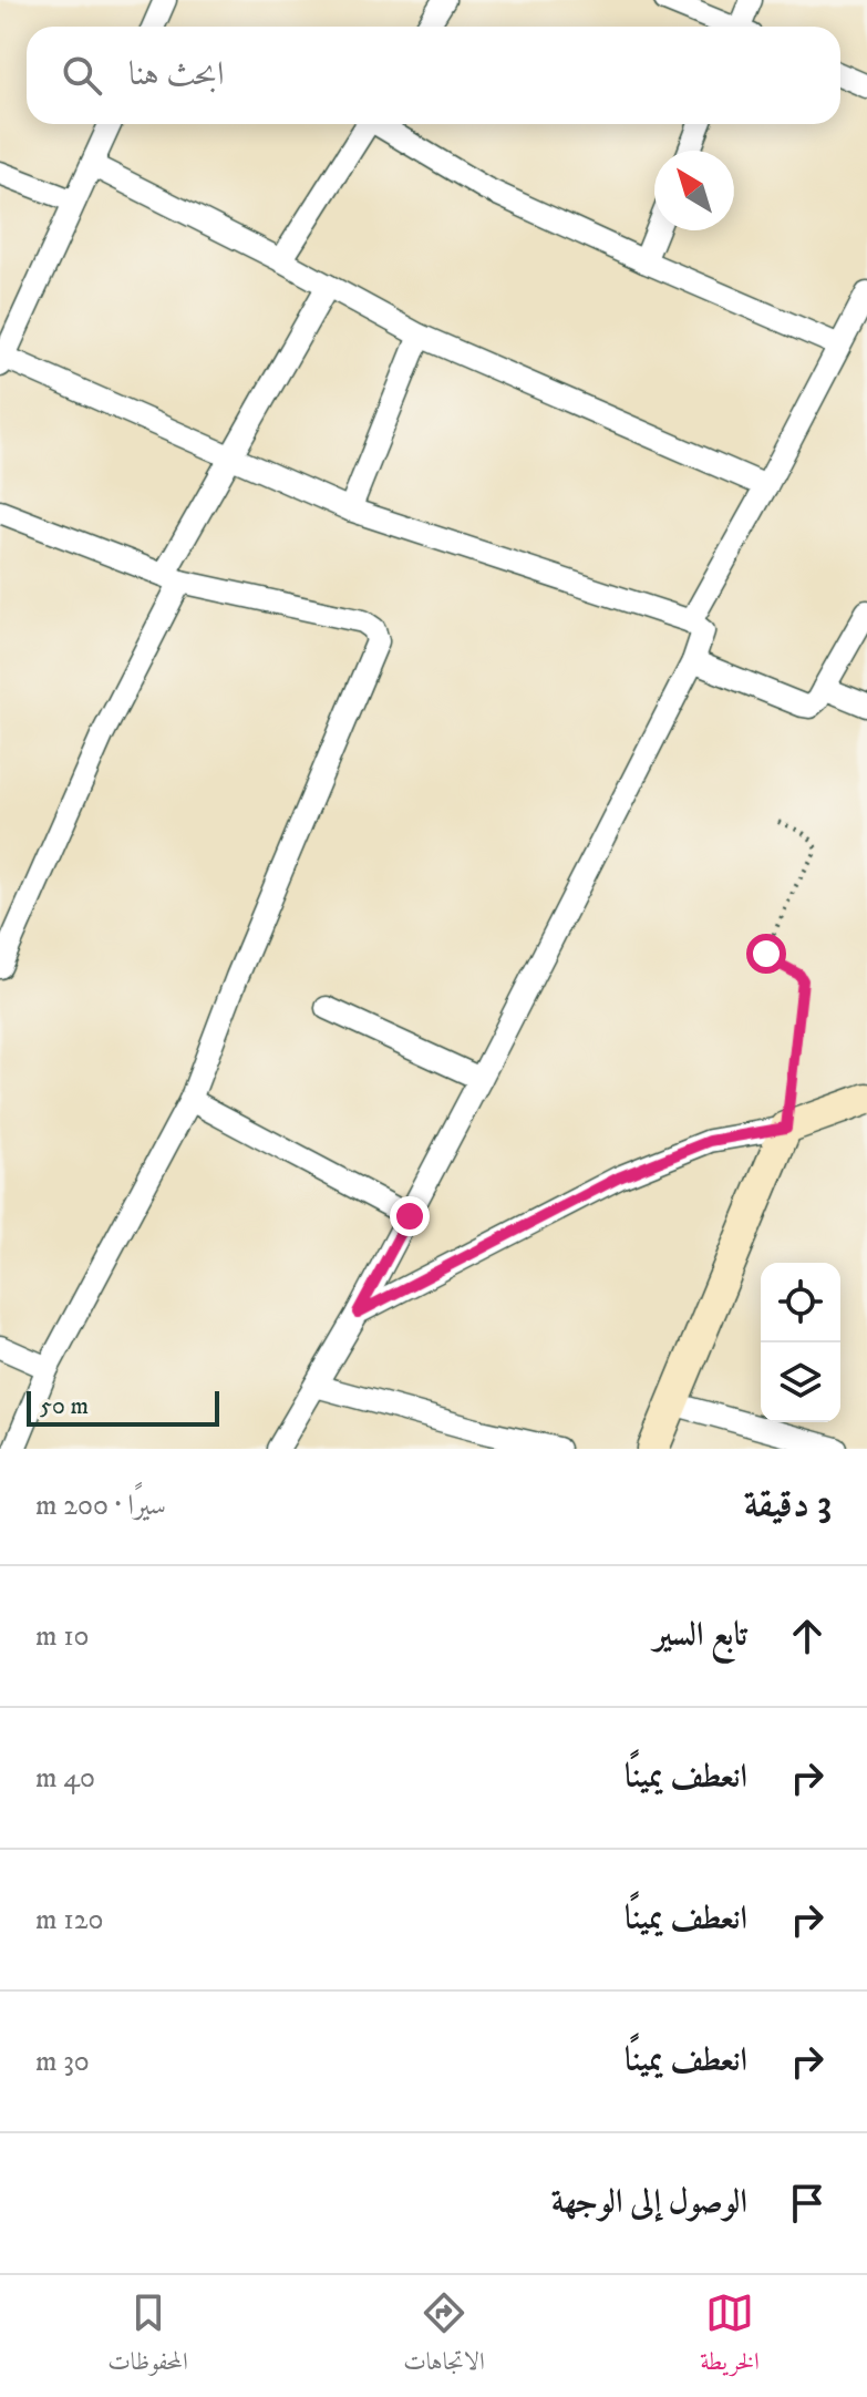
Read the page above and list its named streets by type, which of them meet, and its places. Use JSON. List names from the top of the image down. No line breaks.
{"scale_bar":"50 m","north":"top left","page":{"search":"ابحث هنا","scale":"50 m","heading":["3 دقيقة","سيرًا · 200 m"],"list":[["تابع السير","10 m"],["انعطف يمينًا","40 m"],["انعطف يمينًا","120 m"],["انعطف يمينًا","30 m"],"الوصول إلى الوجهة"],"nav":["الخريطة","الاتجاهات","المحفوظات"]}}
